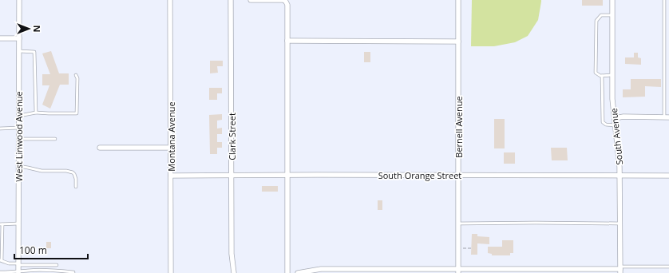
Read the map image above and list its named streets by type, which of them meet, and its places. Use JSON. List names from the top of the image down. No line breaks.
{"streets":{"street":["Bernell Avenue","West Linwood Avenue","Montana Avenue","Clark Street","South Avenue","South Orange Street"]},"crossings":[["Bernell Avenue","South Orange Street"],["Montana Avenue","South Orange Street"],["Clark Street","South Orange Street"],["South Avenue","South Orange Street"]],"scale_bar":"100 m","north":"right"}
